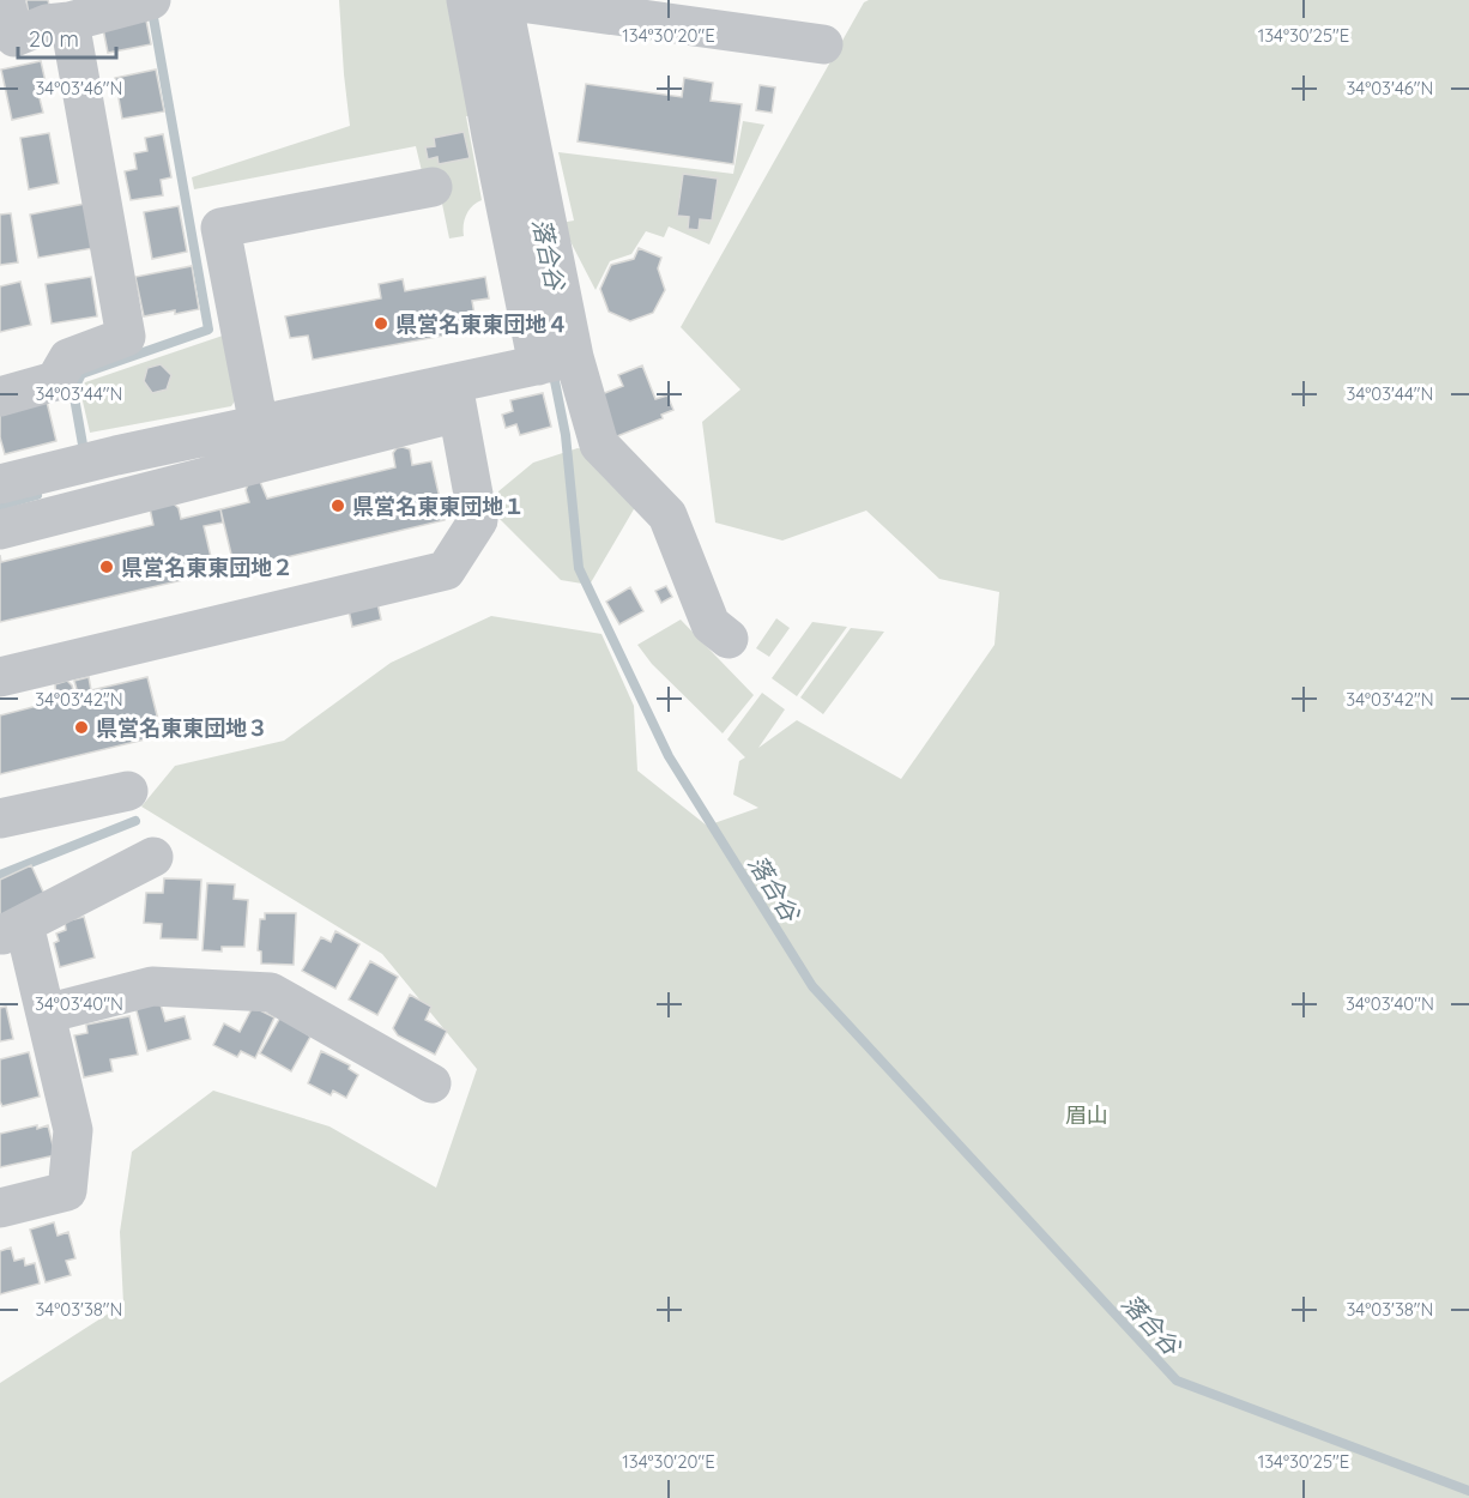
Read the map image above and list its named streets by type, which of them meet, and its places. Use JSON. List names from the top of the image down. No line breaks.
{"water":["落合谷"],"parks":["眉山"],"places":["県営名東東団地４","県営名東東団地１","県営名東東団地２","県営名東東団地３"],"scale_bar":"20 m","coordinates":["134°30'20\"E","134°30'25\"E","34°03'46\"N","34°03'44\"N","34°03'42\"N","34°03'40\"N","34°03'38\"N"]}
